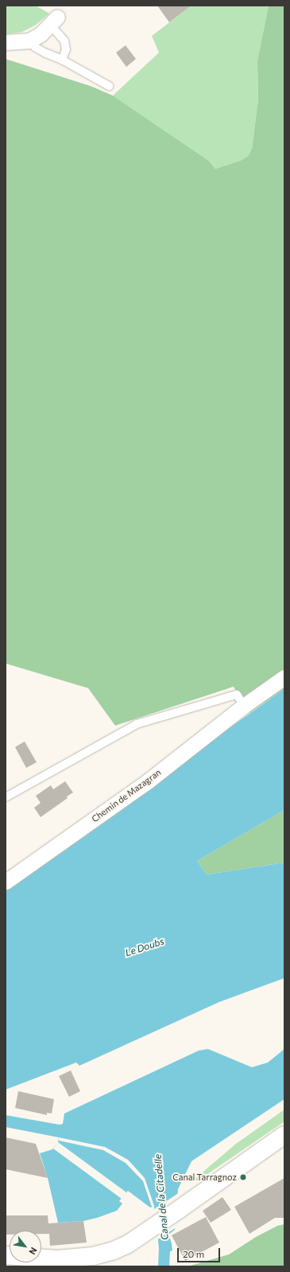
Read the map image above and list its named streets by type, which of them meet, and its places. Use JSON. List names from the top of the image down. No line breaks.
{"streets":{"street":["Chemin de Mazagran"]},"water":["Le Doubs","Canal de la Citadelle"],"places":["Canal Tarragnoz"],"scale_bar":"20 m","north":"bottom right"}
